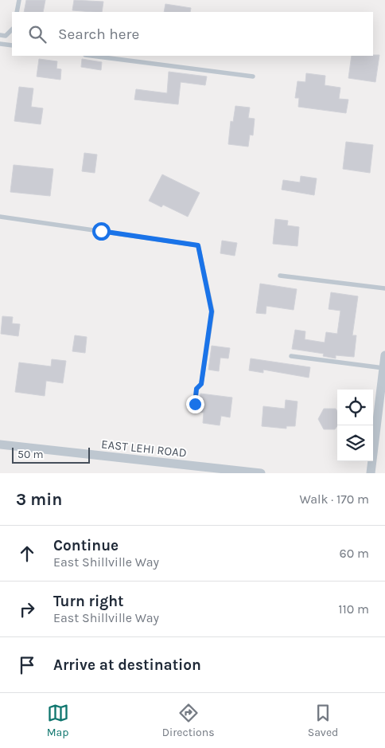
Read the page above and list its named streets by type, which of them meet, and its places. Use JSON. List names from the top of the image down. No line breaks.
{"streets":{"street":["EAST LEHI ROAD"]},"scale_bar":"50 m","page":{"search":"Search here","scale":"50 m","heading":["3 min","Walk · 170 m"],"list":[["Continue","East Shillville Way","60 m"],["Turn right","East Shillville Way","110 m"],"Arrive at destination"],"nav":["Map","Directions","Saved"]}}
